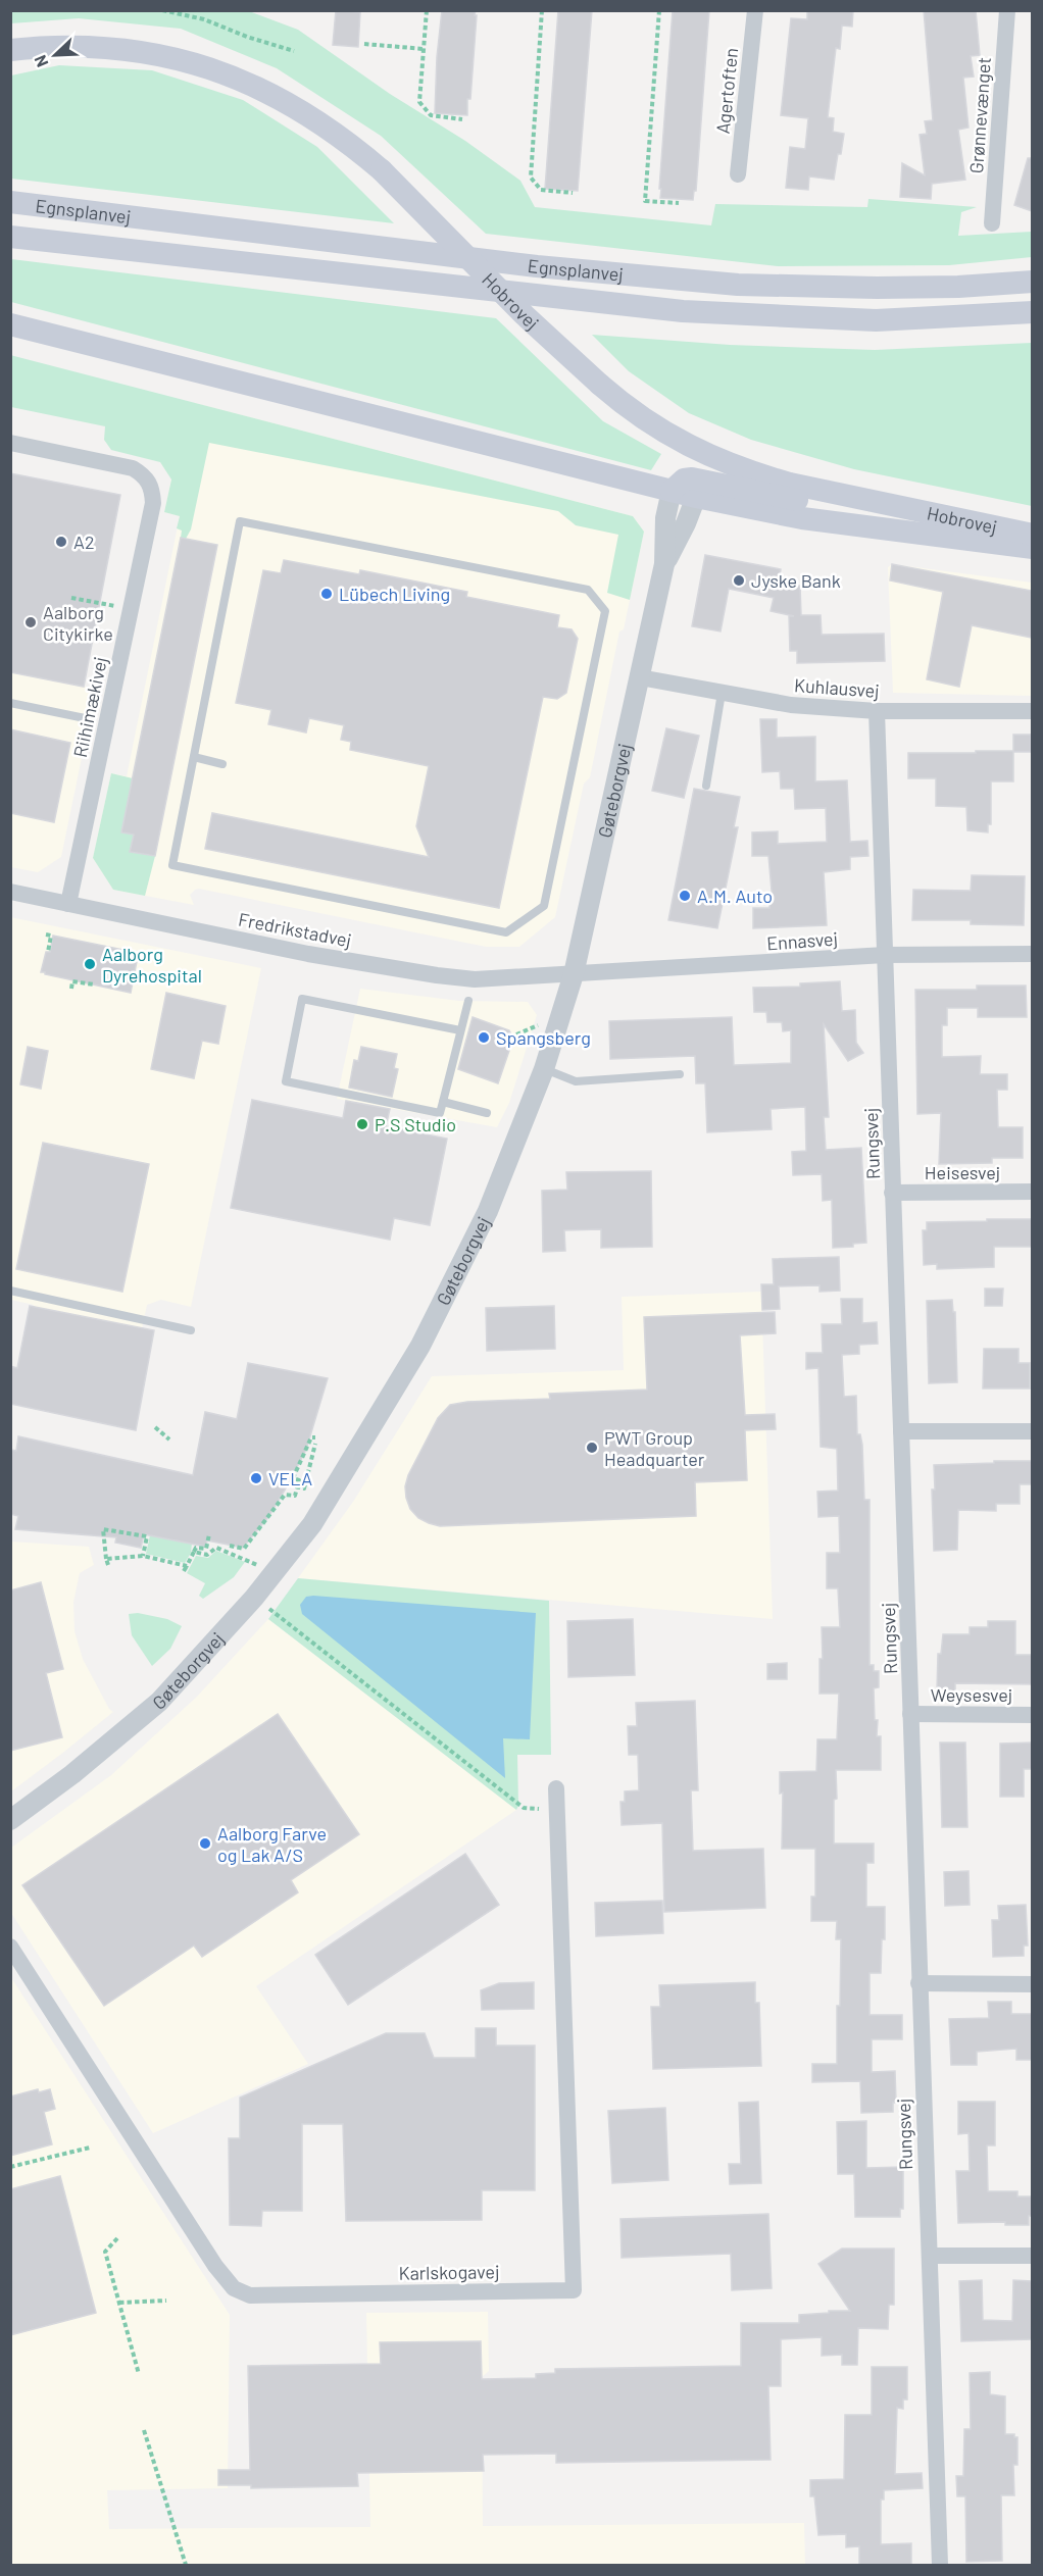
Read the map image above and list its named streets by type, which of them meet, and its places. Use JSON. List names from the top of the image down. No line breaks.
{"streets":{"main road":["Egnsplanvej","Hobrovej"],"street":["Agertoften","Grønnevænget","Kuhlausvej","Riihimækivej","Gøteborgvej","Fredrikstadvej","Ennasvej","Rungsvej","Heisesvej","Weysesvej","Karlskogavej"]},"crossings":[["Kuhlausvej","Gøteborgvej"],["Kuhlausvej","Rungsvej"],["Riihimækivej","Fredrikstadvej"],["Gøteborgvej","Fredrikstadvej"],["Gøteborgvej","Ennasvej"],["Fredrikstadvej","Ennasvej"],["Ennasvej","Rungsvej"],["Rungsvej","Heisesvej"],["Rungsvej","Weysesvej"]],"places":["A2","Jyske Bank","Lübech Living","Aalborg Citykirke","A.M. Auto","Aalborg Dyrehospital","Spangsberg","P.S Studio","PWT Group Headquarter","VELA","Aalborg Farve og Lak A/S"],"north":"bottom left"}
